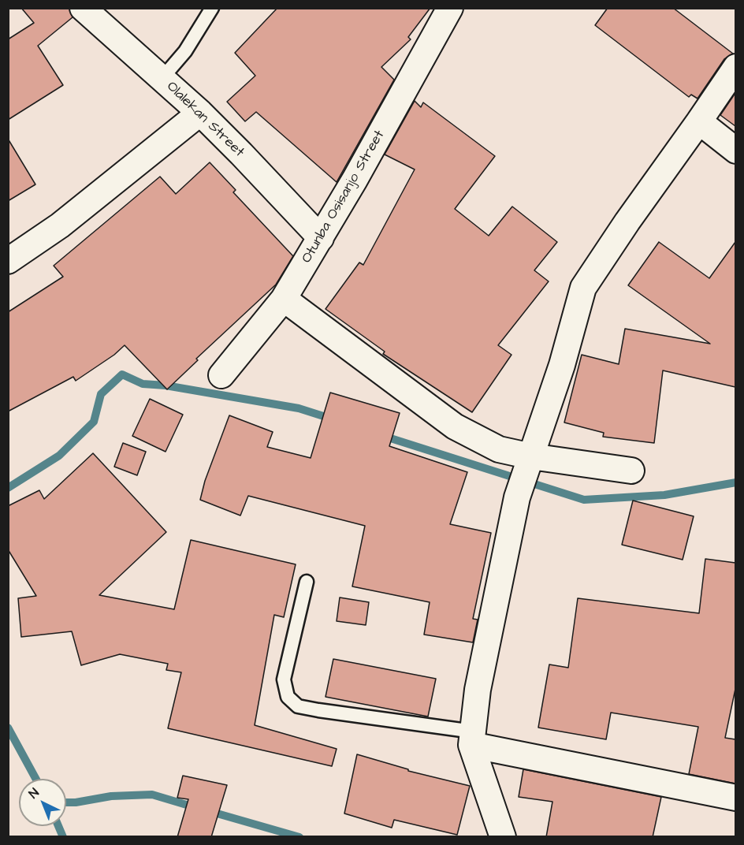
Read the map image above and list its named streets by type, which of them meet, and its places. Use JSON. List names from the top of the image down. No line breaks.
{"streets":{"street":["Olalekan Street","Otunba Osisanjo Street"]},"crossings":[["Olalekan Street","Otunba Osisanjo Street"]],"north":"top left"}
